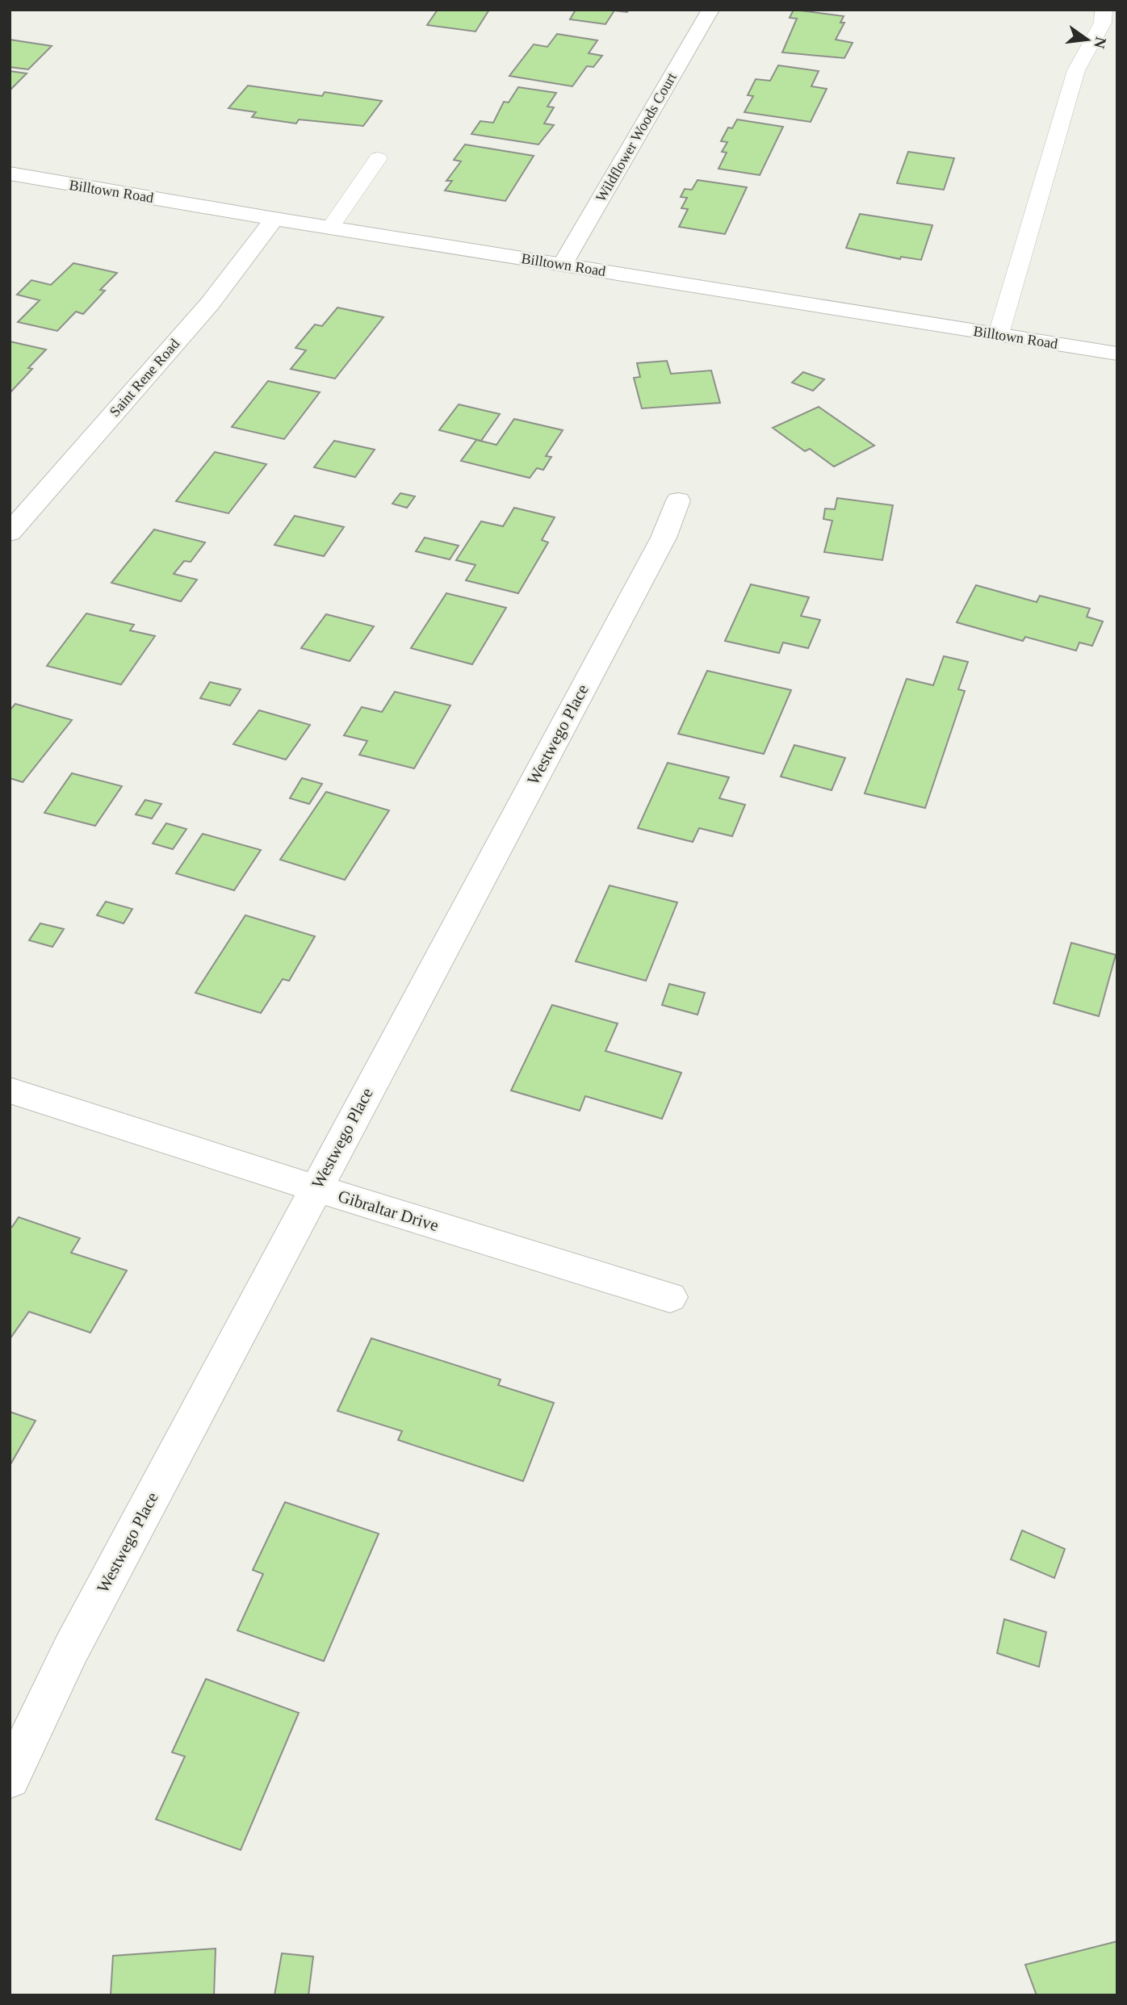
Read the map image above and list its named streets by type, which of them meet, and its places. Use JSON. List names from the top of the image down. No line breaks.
{"streets":{"street":["Wildflower Woods Court","Billtown Road","Saint Rene Road","Westwego Place","Gibraltar Drive"]},"crossings":[["Wildflower Woods Court","Billtown Road"],["Billtown Road","Saint Rene Road"],["Westwego Place","Gibraltar Drive"]],"north":"right"}
